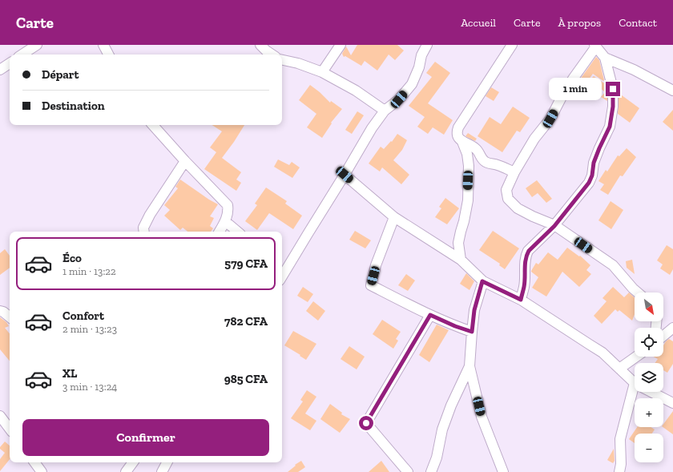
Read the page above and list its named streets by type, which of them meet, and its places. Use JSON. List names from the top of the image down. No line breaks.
{"north":"bottom right","page":{"header":"Carte","nav":["Accueil","Carte","À propos","Contact"],"banner":["Départ","Destination"],"bubble":"1 min","list":[{"name":"Éco","note":"1 min · 13:22","value":"579 CFA"},{"name":"Confort","note":"2 min · 13:23","value":"782 CFA"},{"name":"XL","note":"3 min · 13:24","value":"985 CFA"}],"map_buttons":["+","−"],"buttons":"Confirmer"}}
